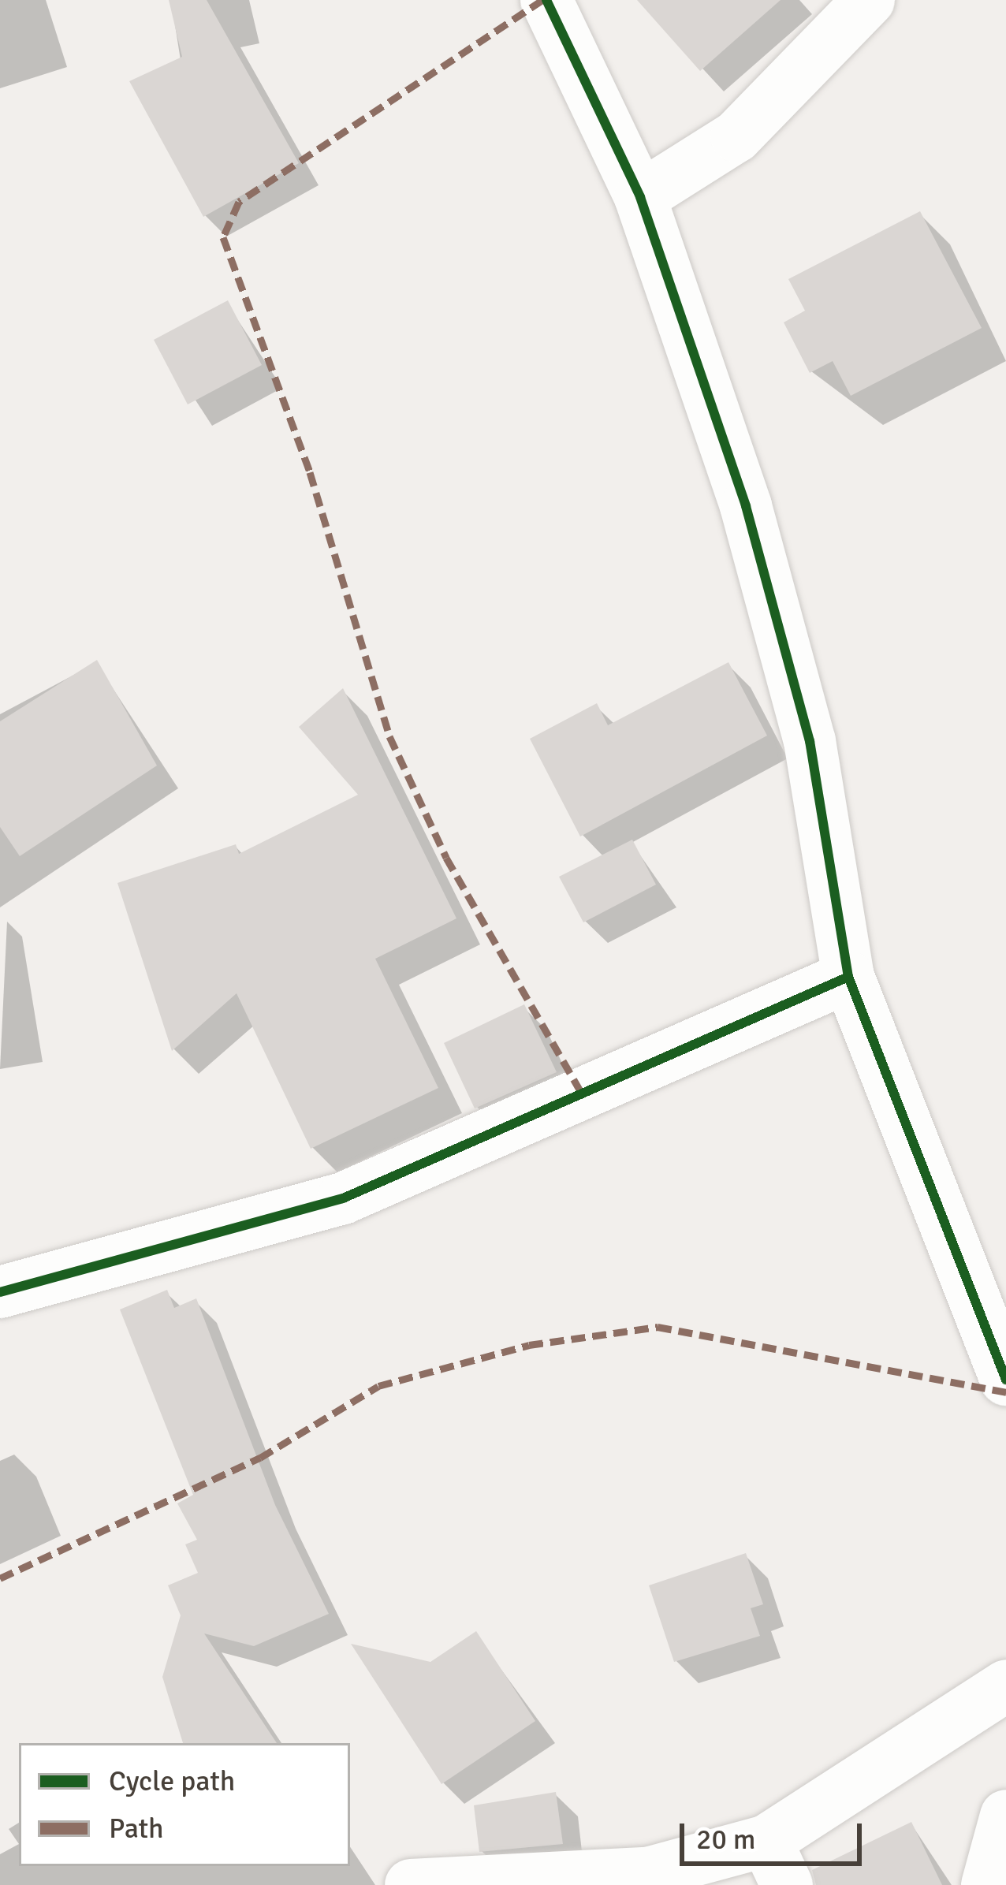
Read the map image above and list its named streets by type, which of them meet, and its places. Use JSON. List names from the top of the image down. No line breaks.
{"legend":["Cycle path","Path"],"scale_bar":"20 m"}
